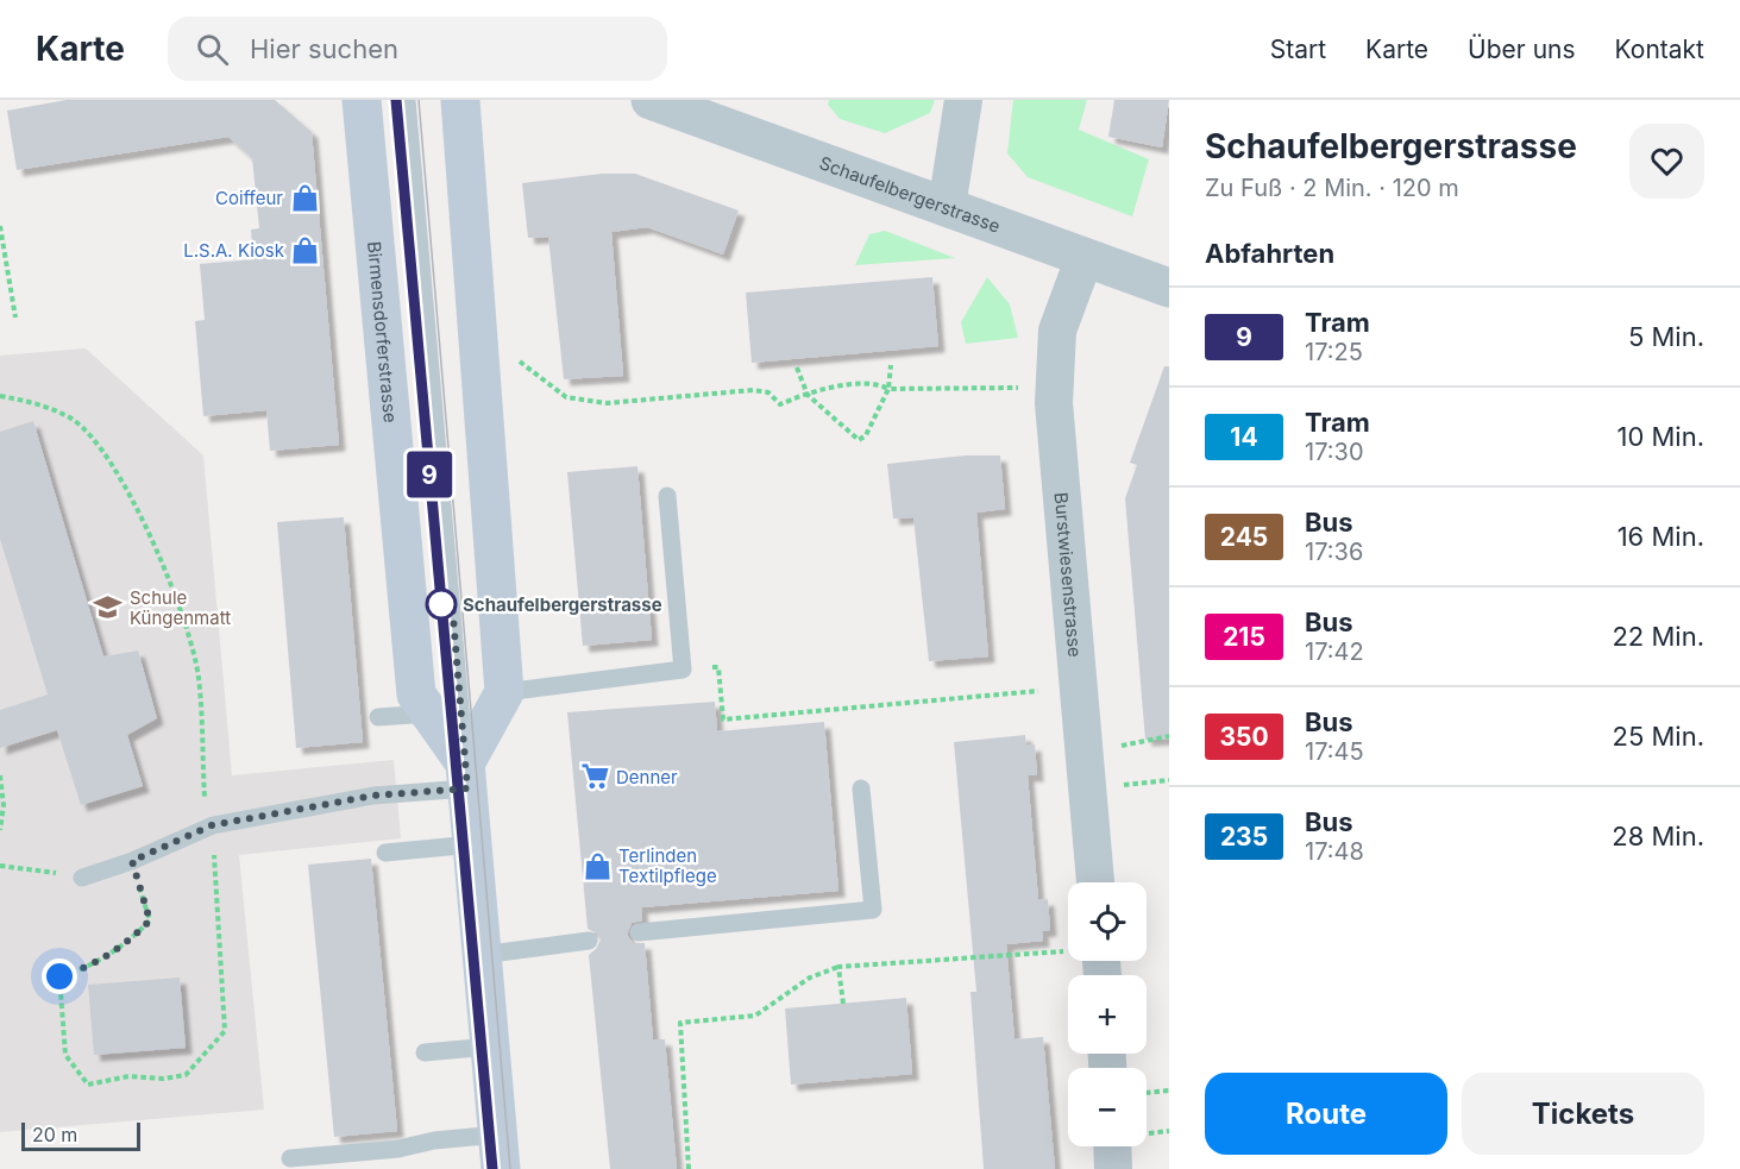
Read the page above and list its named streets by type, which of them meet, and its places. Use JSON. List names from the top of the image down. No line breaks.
{"streets":{"main road":["Birmensdorferstrasse"],"street":["Schaufelbergerstrasse","Burstwiesenstrasse"]},"crossings":[["Schaufelbergerstrasse","Burstwiesenstrasse"]],"places":{"shop":["Coiffeur","L.S.A. Kiosk","Terlinden Textilpflege"],"other":["Schaufelbergerstrasse"],"school or university":["Schule Küngenmatt"],"supermarket":["Denner"]},"lines":["tram line 9"],"scale_bar":"20 m","page":{"header":"Karte","search":"Hier suchen","nav":["Start","Karte","Über uns","Kontakt"],"on_map":"9","heading":[["Schaufelbergerstrasse","Zu Fuß · 2 Min. · 120 m"],"Abfahrten"],"list":[{"mark":"9","name":"Tram","note":"17:25","value":"5 Min."},{"mark":"14","name":"Tram","note":"17:30","value":"10 Min."},{"mark":"245","name":"Bus","note":"17:36","value":"16 Min."},{"mark":"215","name":"Bus","note":"17:42","value":"22 Min."},{"mark":"350","name":"Bus","note":"17:45","value":"25 Min."},{"mark":"235","name":"Bus","note":"17:48","value":"28 Min."}],"map_buttons":["+","−"],"buttons":["Route","Tickets"],"scale":"20 m"}}
